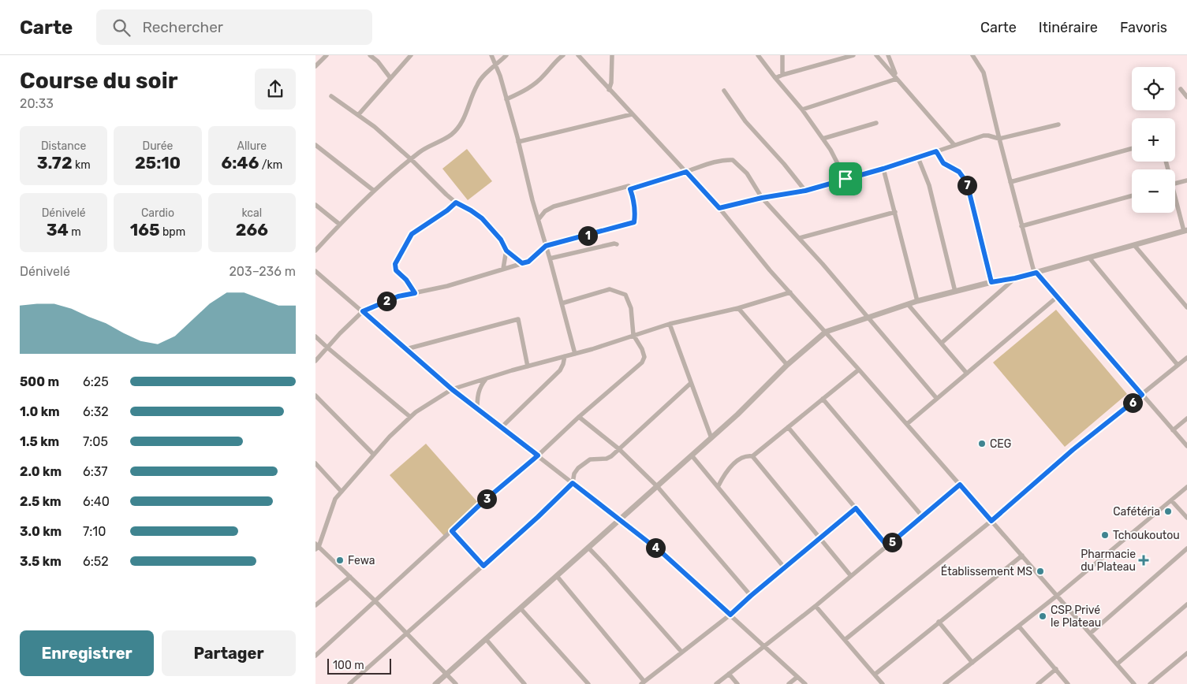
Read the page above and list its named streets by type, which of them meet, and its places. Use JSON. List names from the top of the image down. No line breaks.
{"places":{"other":["CEG","Cafétéria","Tchoukoutou","Fewa","Établissement MS","CSP Privé le Plateau"],"health":["Pharmacie du Plateau"]},"scale_bar":"100 m","page":{"header":"Carte","search":"Rechercher","nav":["Carte","Itinéraire","Favoris"],"heading":["Course du soir","20:33"],"map_buttons":["+","−"],"stats":[["Distance","3.72 km"],["Durée","25:10"],["Allure","6:46 /km"],["Dénivelé","34 m"],["Cardio","165 bpm"],["kcal","266"]],"pins":["7","1","2","6","3","5","4"],"chart":["Dénivelé","203–236 m"],"list":[{"name":"500 m","note":"6:25"},{"name":"1.0 km","note":"6:32"},{"name":"1.5 km","note":"7:05"},{"name":"2.0 km","note":"6:37"},{"name":"2.5 km","note":"6:40"},{"name":"3.0 km","note":"7:10"},{"name":"3.5 km","note":"6:52"}],"buttons":["Enregistrer","Partager"],"scale":"100 m"}}
